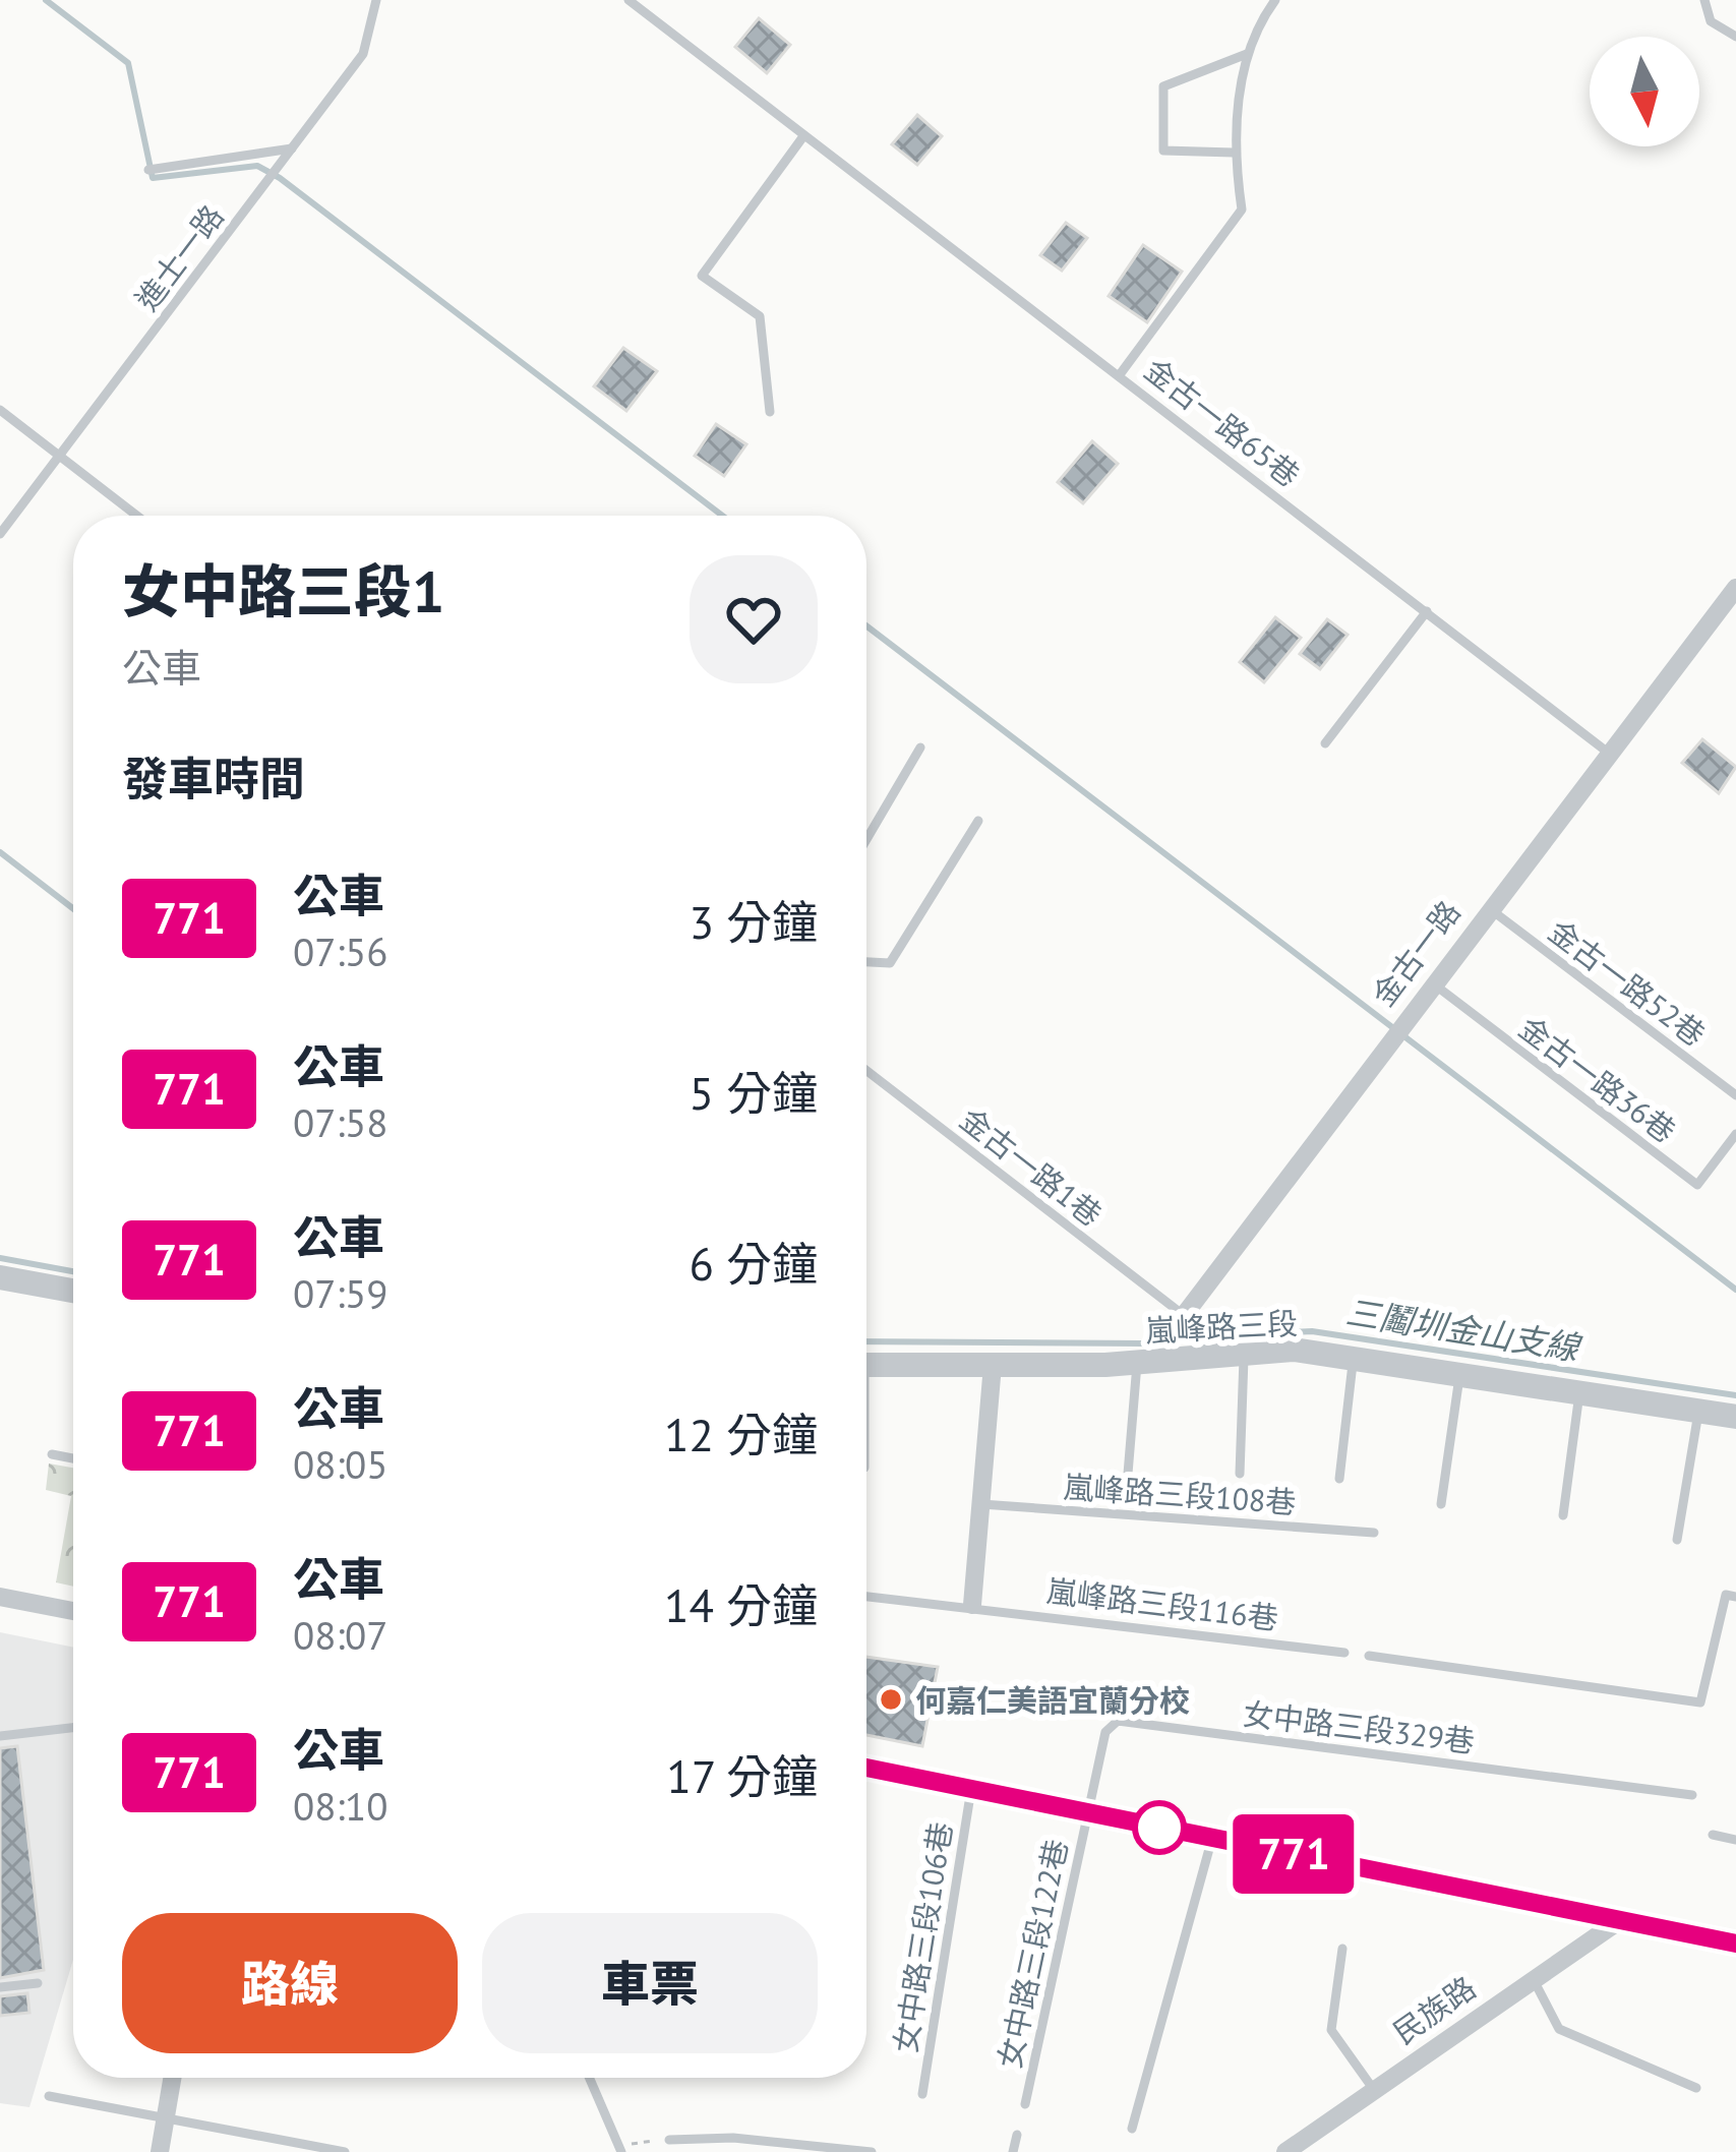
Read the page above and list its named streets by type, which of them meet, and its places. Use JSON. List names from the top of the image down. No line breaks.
{"streets":{"street":["金古一路","嵐峰路三段","民族路"],"lane":["進士一路","金古一路65巷","金古一路52巷","金古一路36巷","金古一路1巷","嵐峰路三段108巷","嵐峰路三段116巷","女中路三段329巷","女中路三段106巷","女中路三段122巷"]},"crossings":[["金古一路65巷","金古一路"],["金古一路","金古一路52巷"],["金古一路","金古一路36巷"],["金古一路","金古一路1巷"],["金古一路","嵐峰路三段"],["女中路三段329巷","女中路三段122巷"]],"water":["三鬮圳金山支線"],"places":["何嘉仁美語宜蘭分校"],"lines":["bus line 771"],"north":"bottom","page":{"on_map":"771","heading":[["女中路三段1","公車"],"發車時間"],"list":[{"mark":"771","name":"公車","note":"07:56","value":"3 分鐘"},{"mark":"771","name":"公車","note":"07:58","value":"5 分鐘"},{"mark":"771","name":"公車","note":"07:59","value":"6 分鐘"},{"mark":"771","name":"公車","note":"08:05","value":"12 分鐘"},{"mark":"771","name":"公車","note":"08:07","value":"14 分鐘"},{"mark":"771","name":"公車","note":"08:10","value":"17 分鐘"}],"buttons":["路線","車票"]}}
